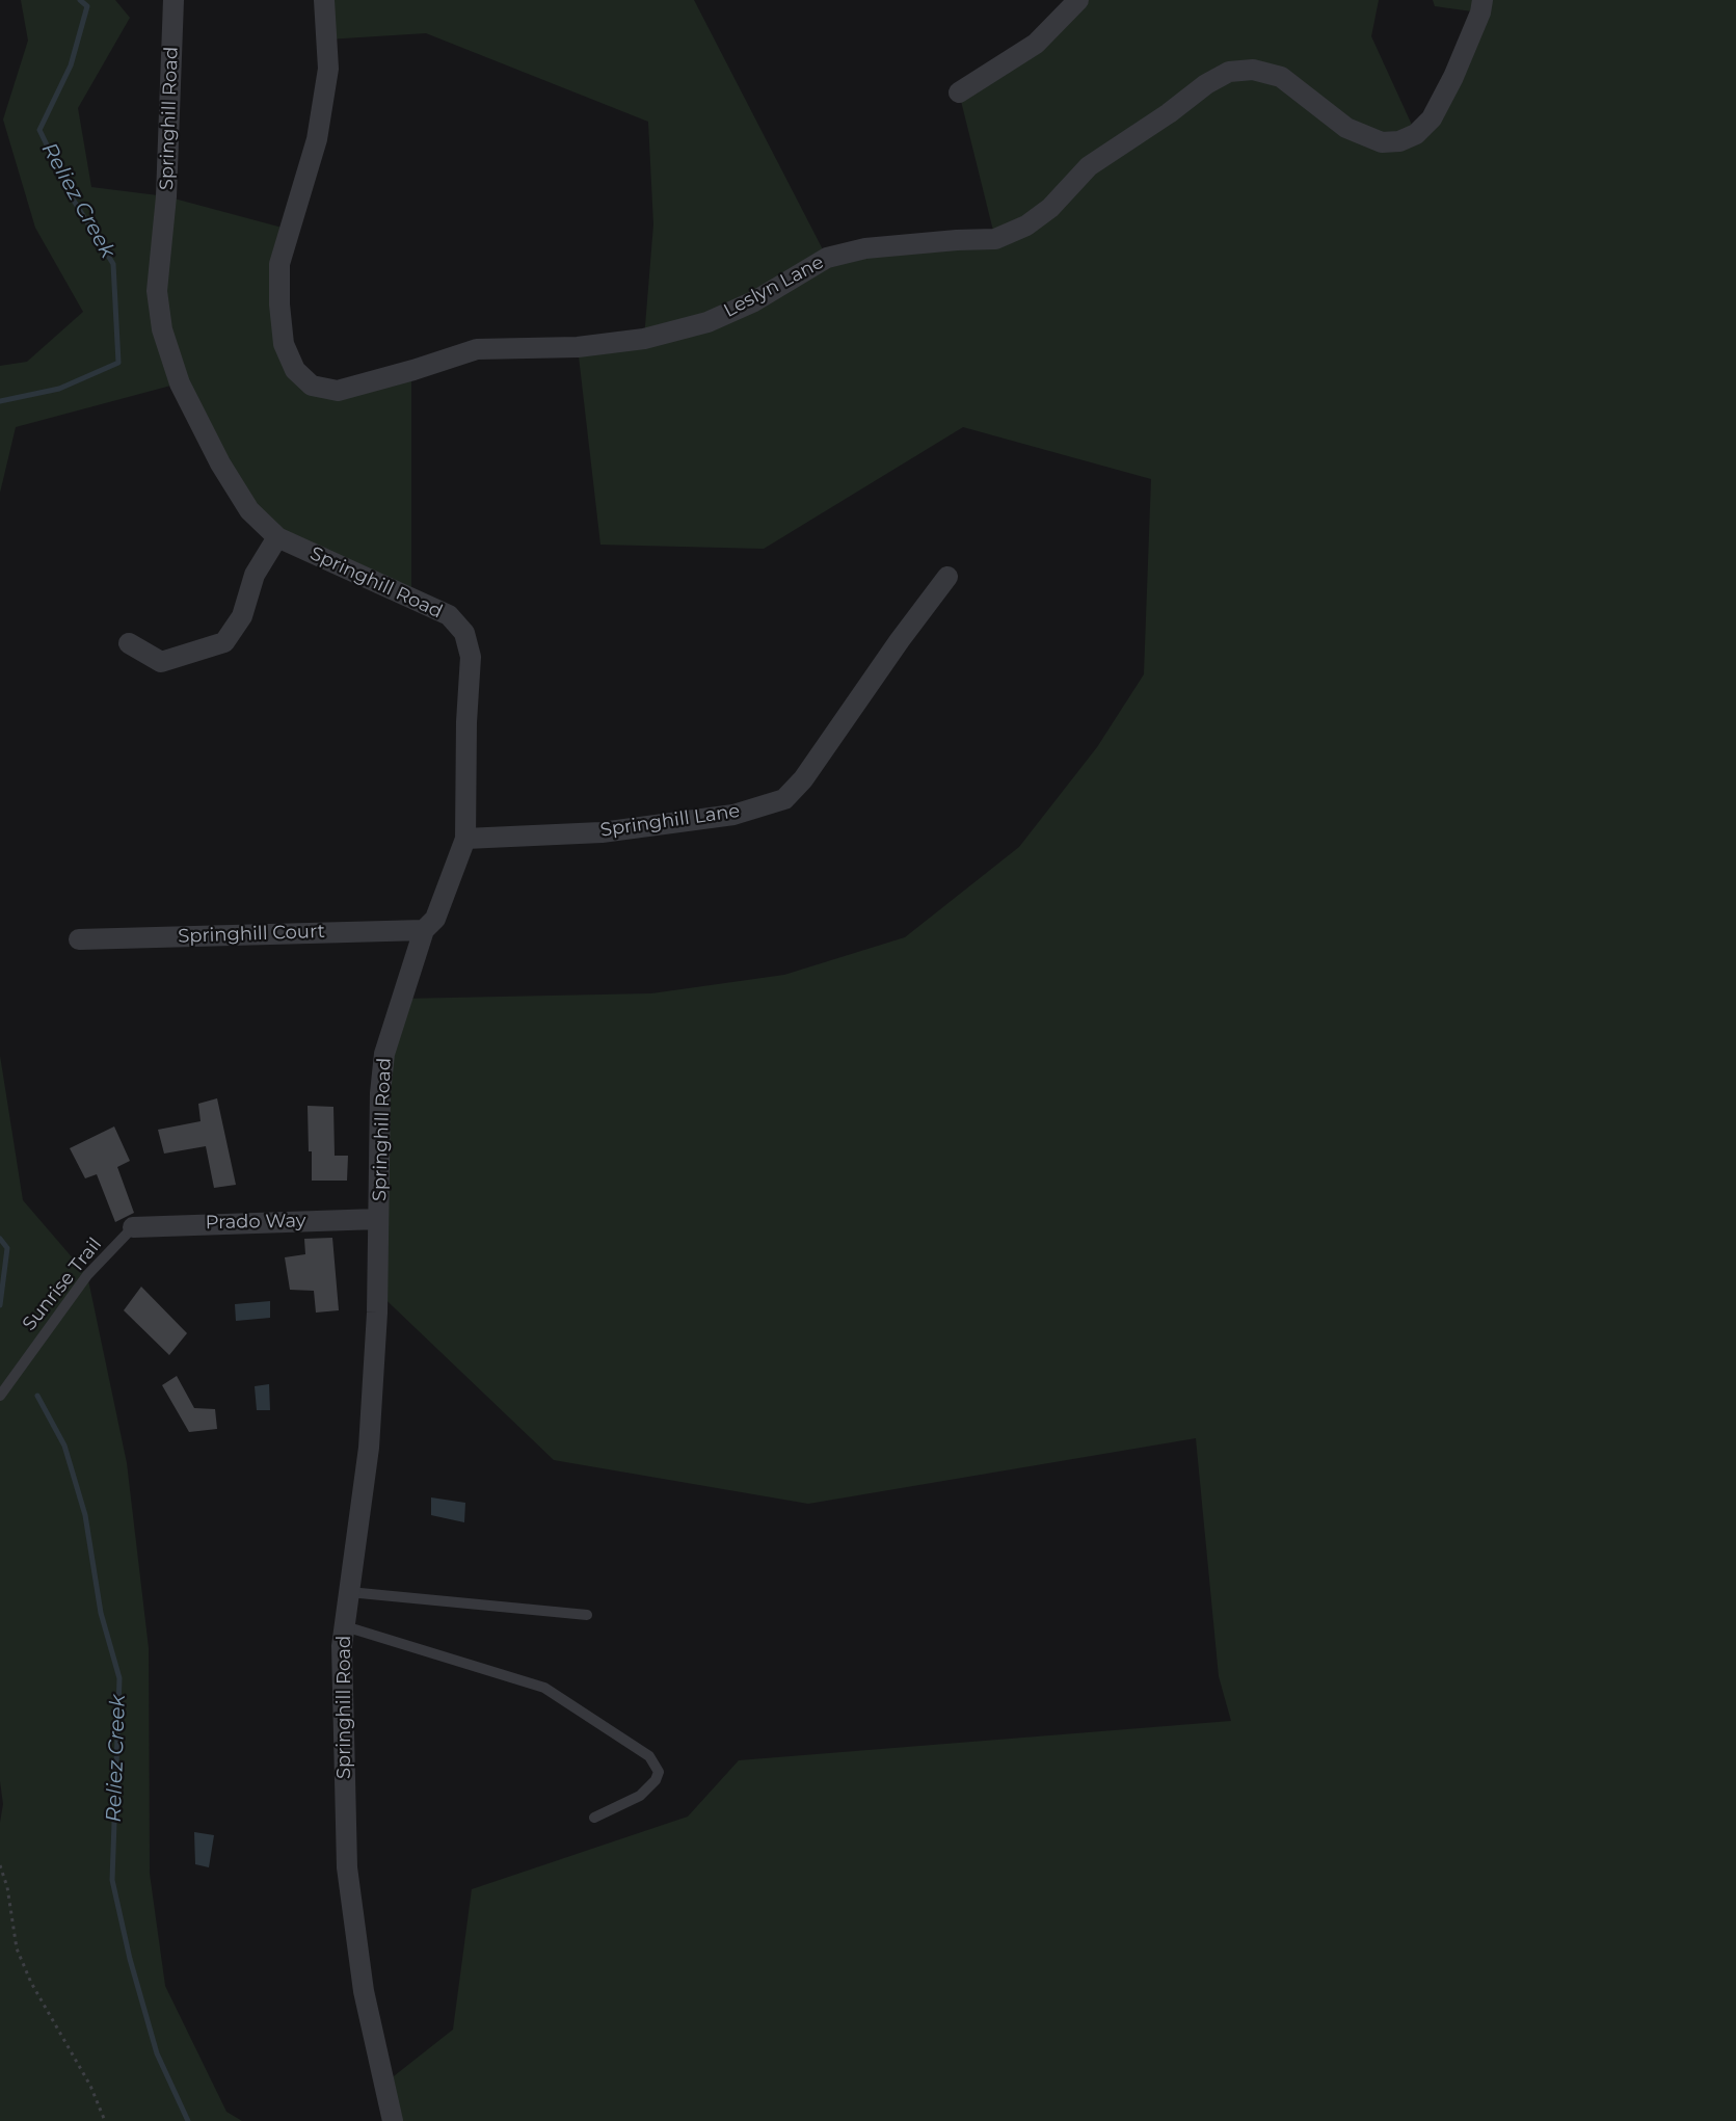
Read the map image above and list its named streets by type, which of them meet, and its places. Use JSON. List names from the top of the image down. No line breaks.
{"streets":{"street":["Springhill Road","Leslyn Lane","Springhill Lane","Springhill Court","Prado Way"],"lane":["Sunrise Trail"]},"crossings":[["Springhill Road","Springhill Lane"],["Springhill Road","Springhill Court"],["Springhill Road","Prado Way"],["Prado Way","Sunrise Trail"]],"water":["Reliez Creek"]}
